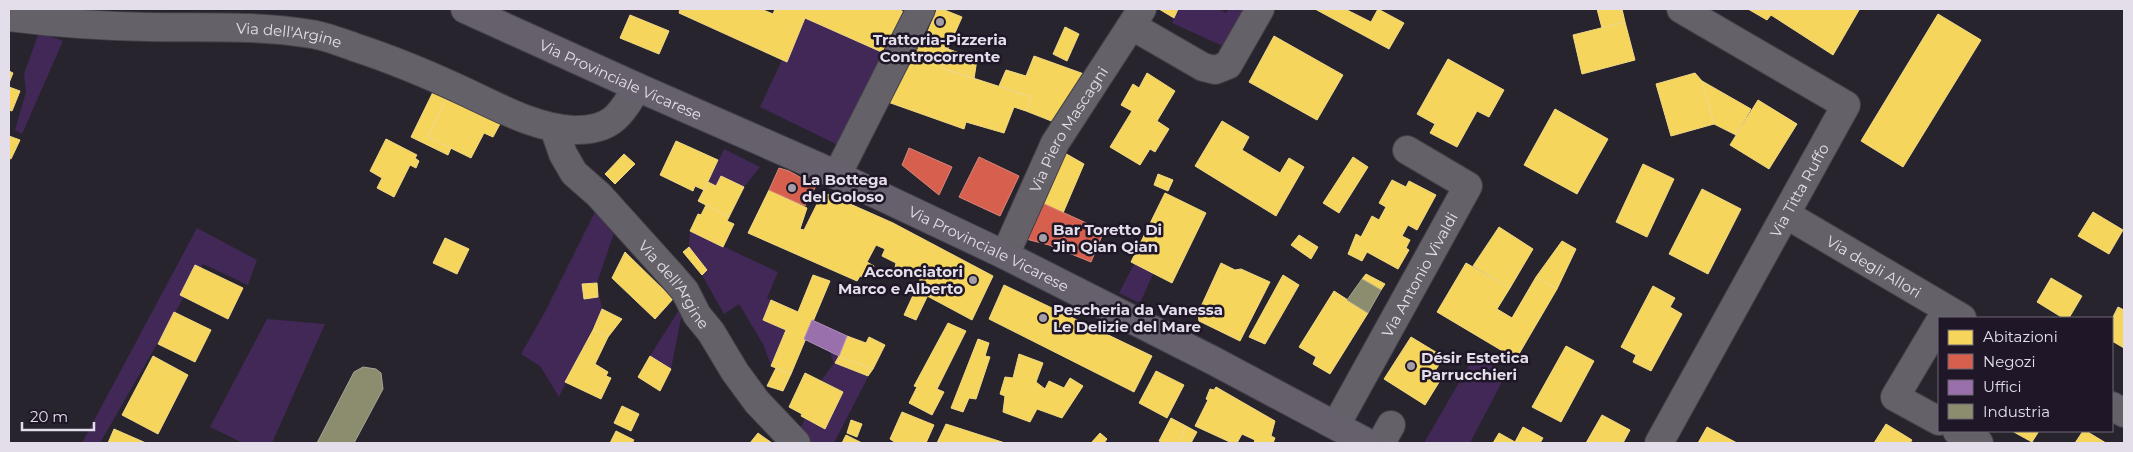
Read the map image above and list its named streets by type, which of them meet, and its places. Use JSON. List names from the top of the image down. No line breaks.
{"streets":{"main road":["Via Provinciale Vicarese"],"street":["Via dell'Argine","Via Piero Mascagni","Via Titta Ruffo","Via degli Allori","Via Antonio Vivaldi"]},"crossings":[["Via dell'Argine","Via Provinciale Vicarese"],["Via Provinciale Vicarese","Via Piero Mascagni"],["Via Provinciale Vicarese","Via Antonio Vivaldi"],["Via Titta Ruffo","Via degli Allori"]],"places":["Trattoria-Pizzeria Controcorrente","La Bottega del Goloso","Bar Toretto Di Jin Qian Qian","Acconciatori Marco e Alberto","Pescheria da Vanessa Le Delizie del Mare","Désir Estetica Parrucchieri"],"legend":["Abitazioni","Negozi","Uffici","Industria"],"scale_bar":"20 m"}
